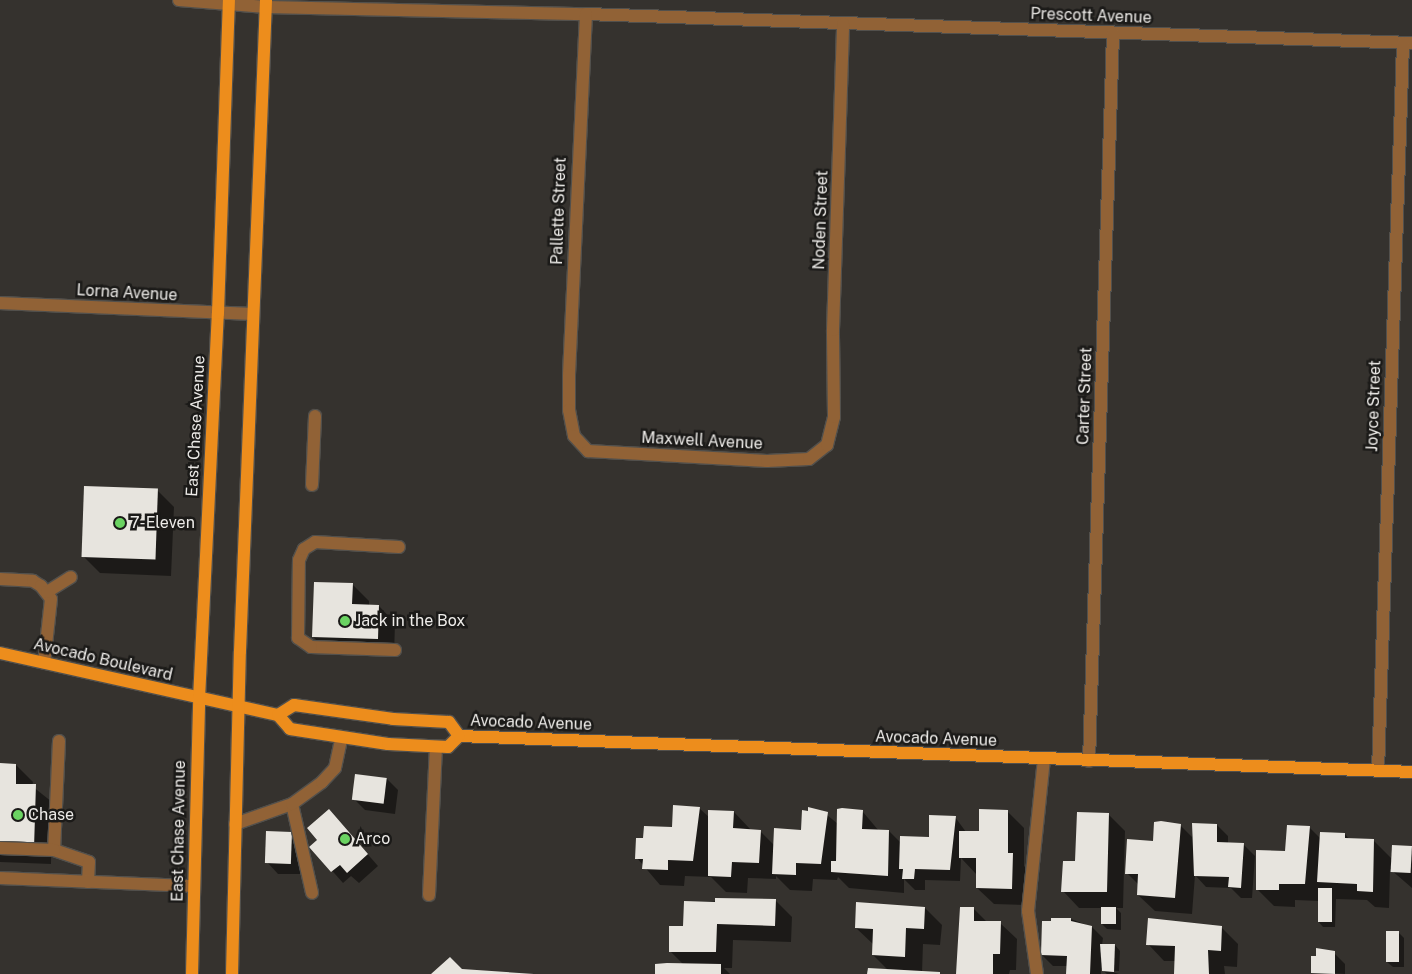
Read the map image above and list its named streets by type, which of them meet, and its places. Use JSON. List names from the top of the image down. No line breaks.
{"streets":{"main road":["East Chase Avenue","Avocado Boulevard","Avocado Avenue"],"street":["Prescott Avenue","Pallette Street","Noden Street","Lorna Avenue","Carter Street","Joyce Street","Maxwell Avenue"]},"crossings":[["Prescott Avenue","Pallette Street"],["Prescott Avenue","Noden Street"],["Prescott Avenue","Carter Street"],["Prescott Avenue","Joyce Street"],["Prescott Avenue","East Chase Avenue"],["Pallette Street","Maxwell Avenue"],["Noden Street","Maxwell Avenue"],["Lorna Avenue","East Chase Avenue"],["Carter Street","Avocado Avenue"],["Joyce Street","Avocado Avenue"],["East Chase Avenue","Avocado Boulevard"],["East Chase Avenue","Avocado Avenue"],["Avocado Boulevard","Avocado Avenue"]],"places":["7-Eleven","Jack in the Box","Chase","Arco"]}
